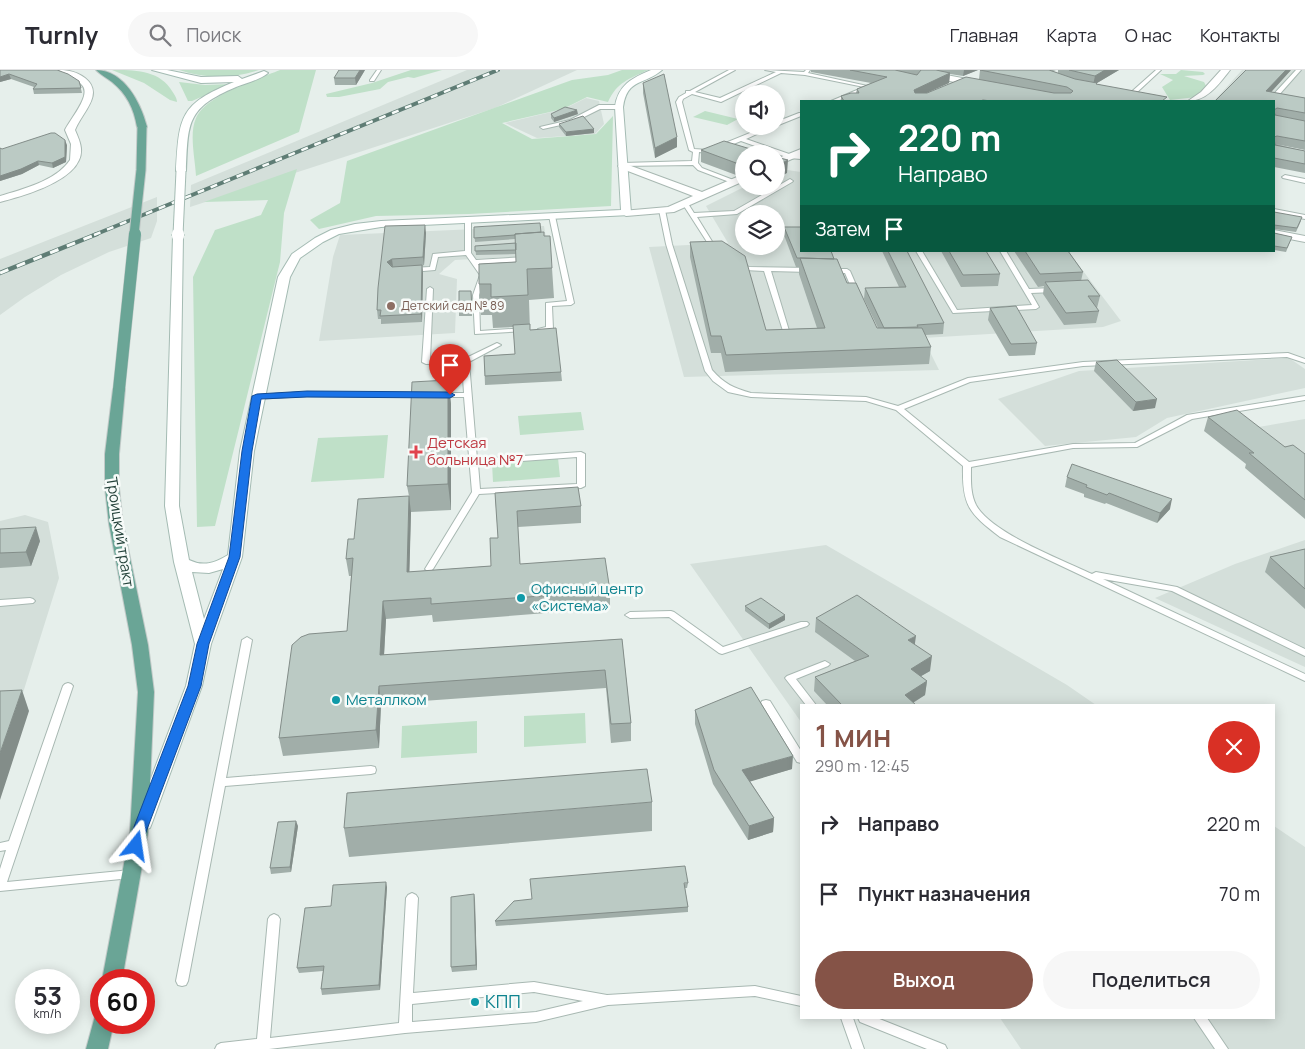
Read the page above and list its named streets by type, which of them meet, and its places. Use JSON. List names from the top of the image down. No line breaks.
{"streets":{"main road":["Троицкий тракт"]},"places":{"other":["Детский сад № 89","Офисный центр «Система»","Металлком","КПП"],"health":["Детская больница №7"]},"page":{"header":"Turnly","search":"Поиск","nav":["Главная","Карта","О нас","Контакты"],"turn":["220 m","Направо"],"then":"Затем","heading":["1 мин","290 m · 12:45"],"list":[{"name":"Направо","value":"220 m"},{"name":"Пункт назначения","value":"70 m"}],"buttons":["Выход","Поделиться"],"speed":"53 km/h","limit":"60"}}
